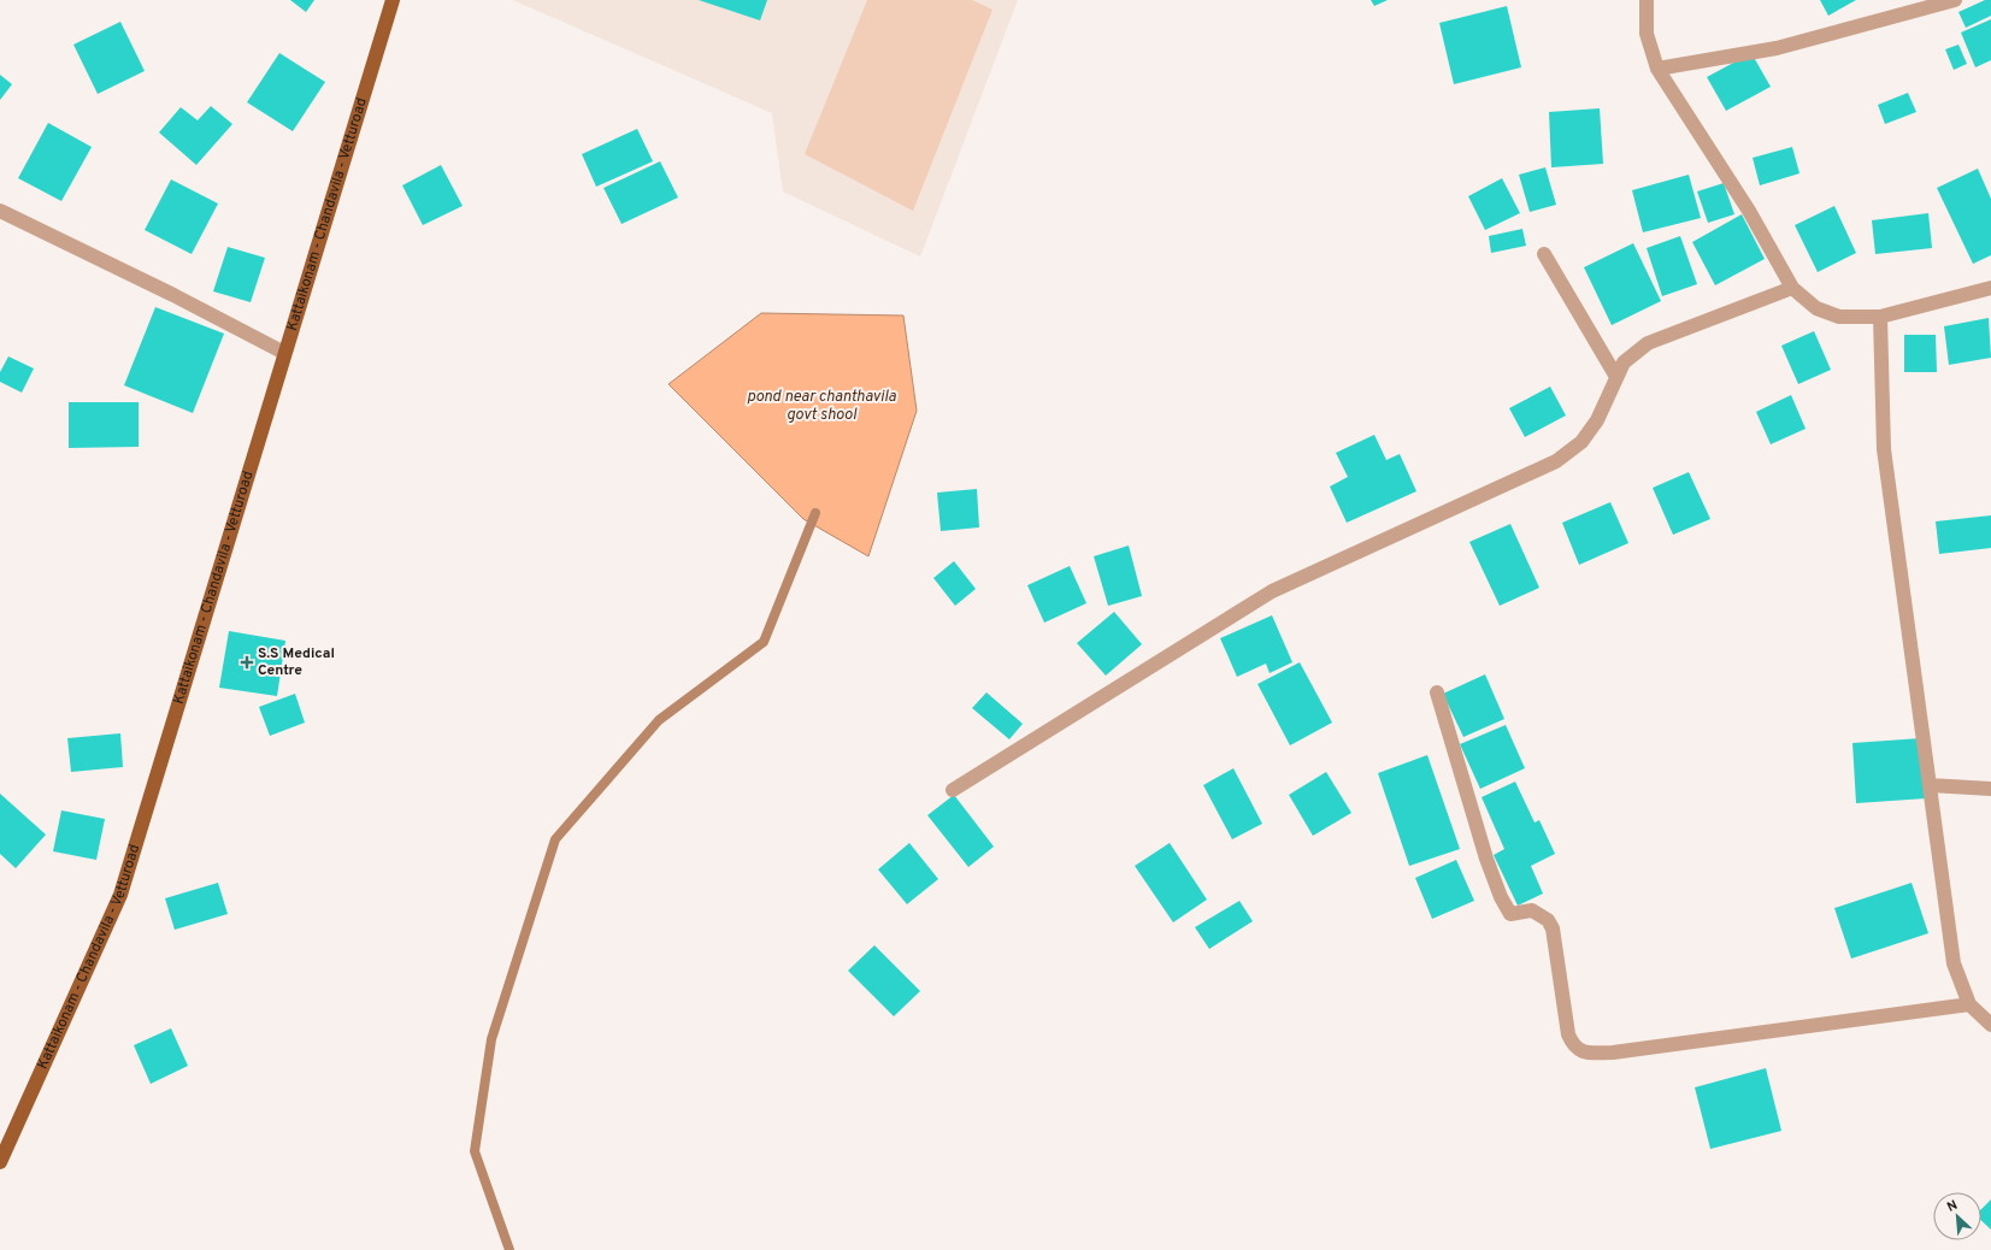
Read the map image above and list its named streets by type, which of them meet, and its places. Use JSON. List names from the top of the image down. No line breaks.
{"streets":{"main road":["Kattaikonam - Chandavila - Vetturoad"]},"water":["pond near chanthavila govt shool"],"places":{"health":["S.S Medical Centre"]},"north":"top left"}
